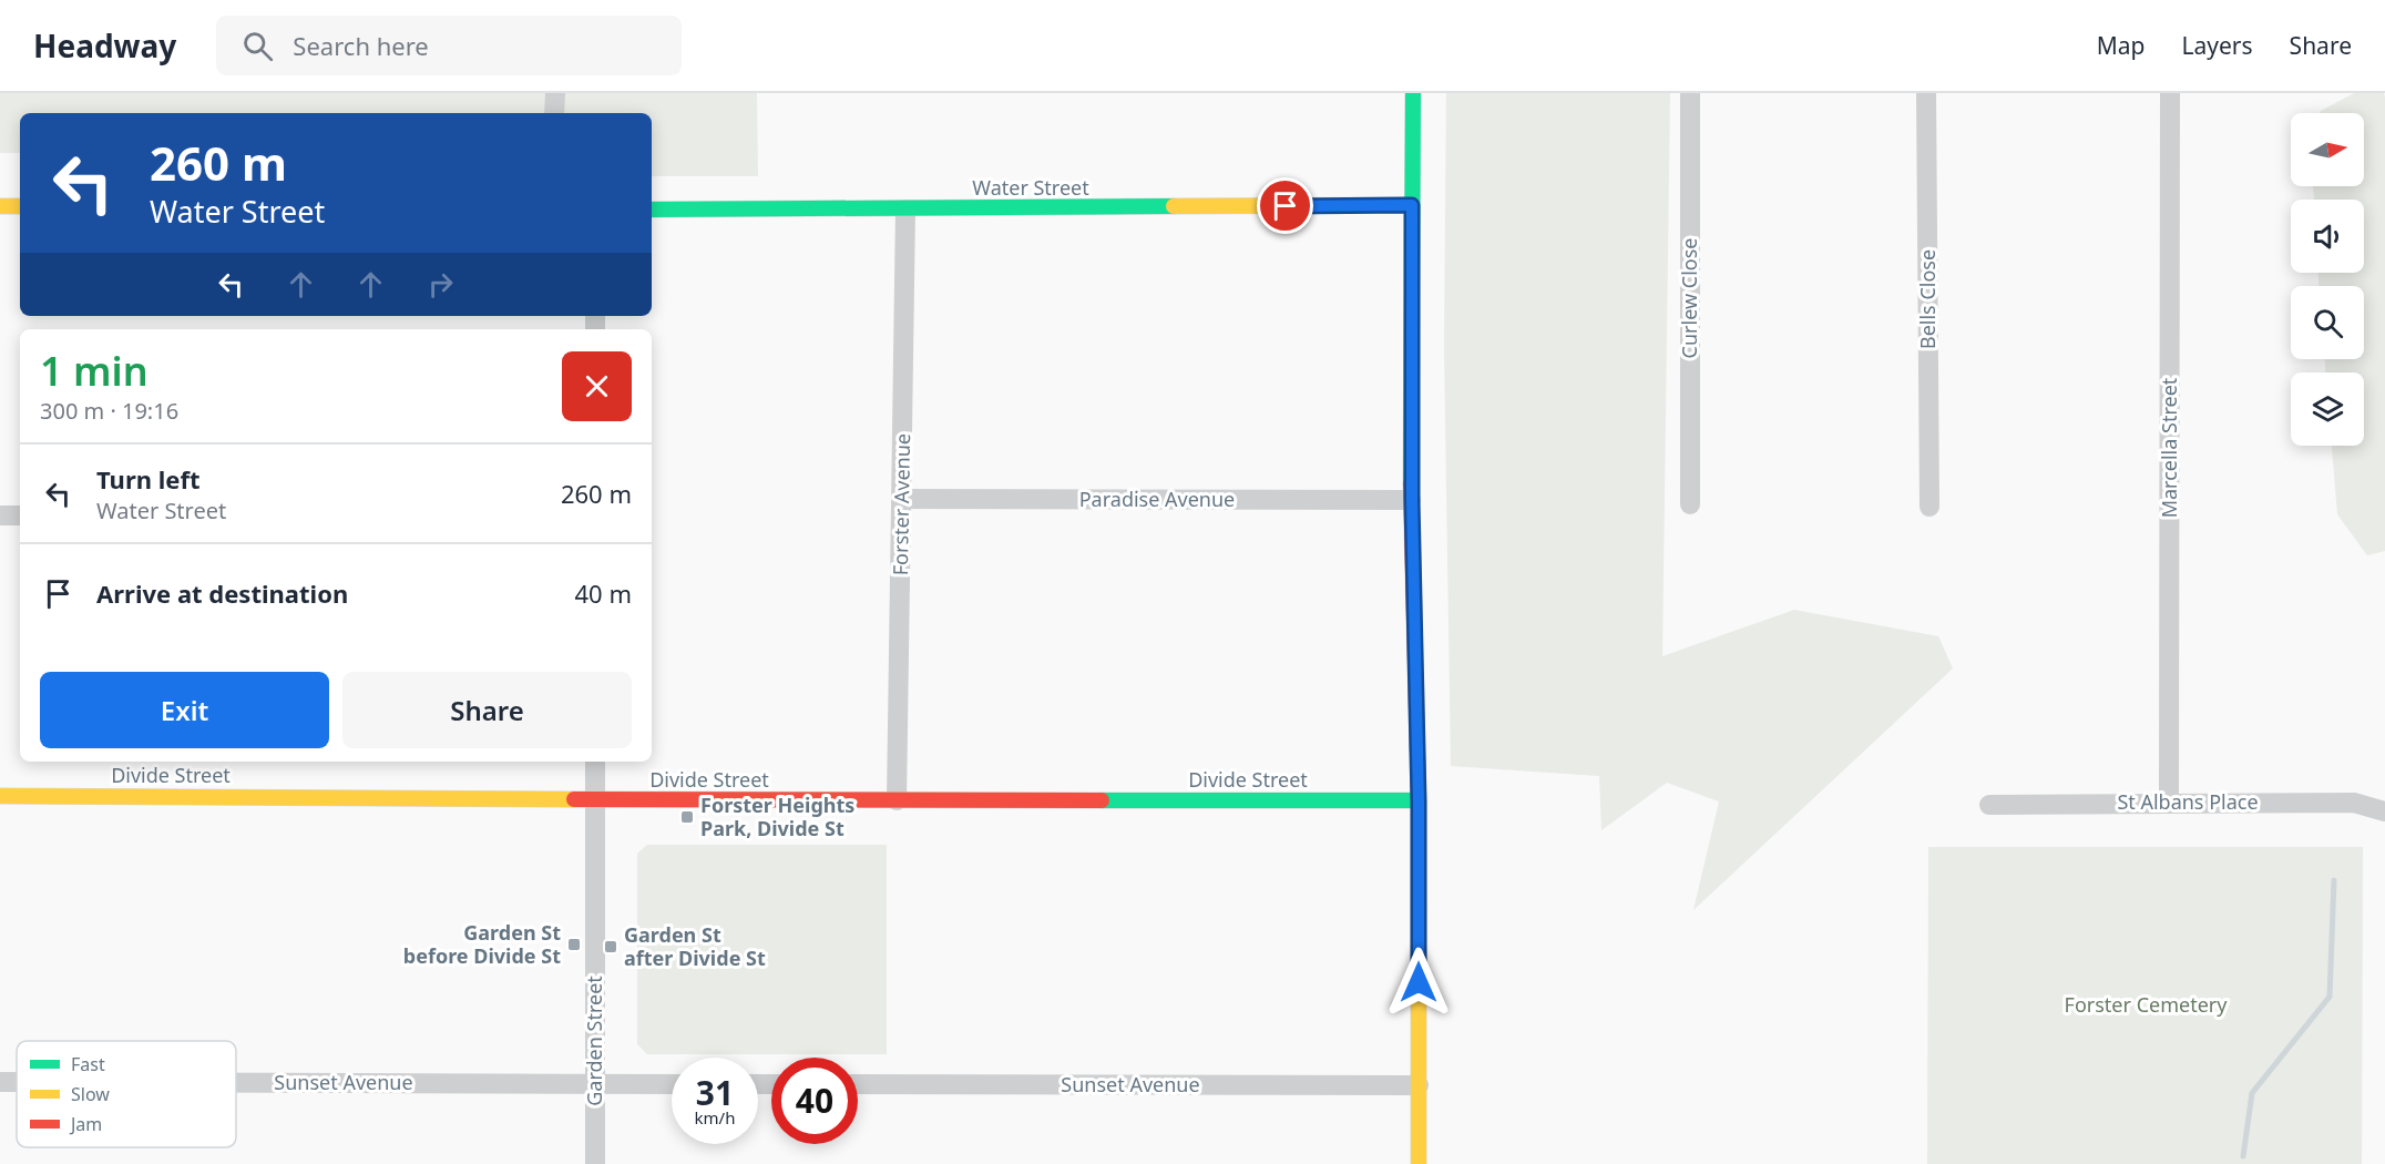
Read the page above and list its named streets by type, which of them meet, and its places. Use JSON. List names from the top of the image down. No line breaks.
{"streets":{"street":["Water Street","Curlew Close","Bells Close","Marcella Street","Paradise Avenue","Forster Avenue","Divide Street","St Albans Place","Garden Street","Sunset Avenue"]},"crossings":[["Water Street","Forster Avenue"],["Marcella Street","St Albans Place"],["Paradise Avenue","Forster Avenue"],["Forster Avenue","Divide Street"],["Divide Street","Garden Street"],["Garden Street","Sunset Avenue"]],"parks":["Forster Cemetery"],"places":{"transit":["Forster Heights Park, Divide St","Garden St before Divide St","Garden St after Divide St"]},"legend":["Fast","Slow","Jam"],"north":"right","page":{"header":"Headway","search":"Search here","nav":["Map","Layers","Share"],"turn":["260 m","Water Street"],"heading":["1 min","300 m · 19:16"],"list":[{"name":"Turn left","note":"Water Street","value":"260 m"},{"name":"Arrive at destination","value":"40 m"}],"buttons":["Exit","Share"],"speed":"31 km/h","limit":"40"}}
